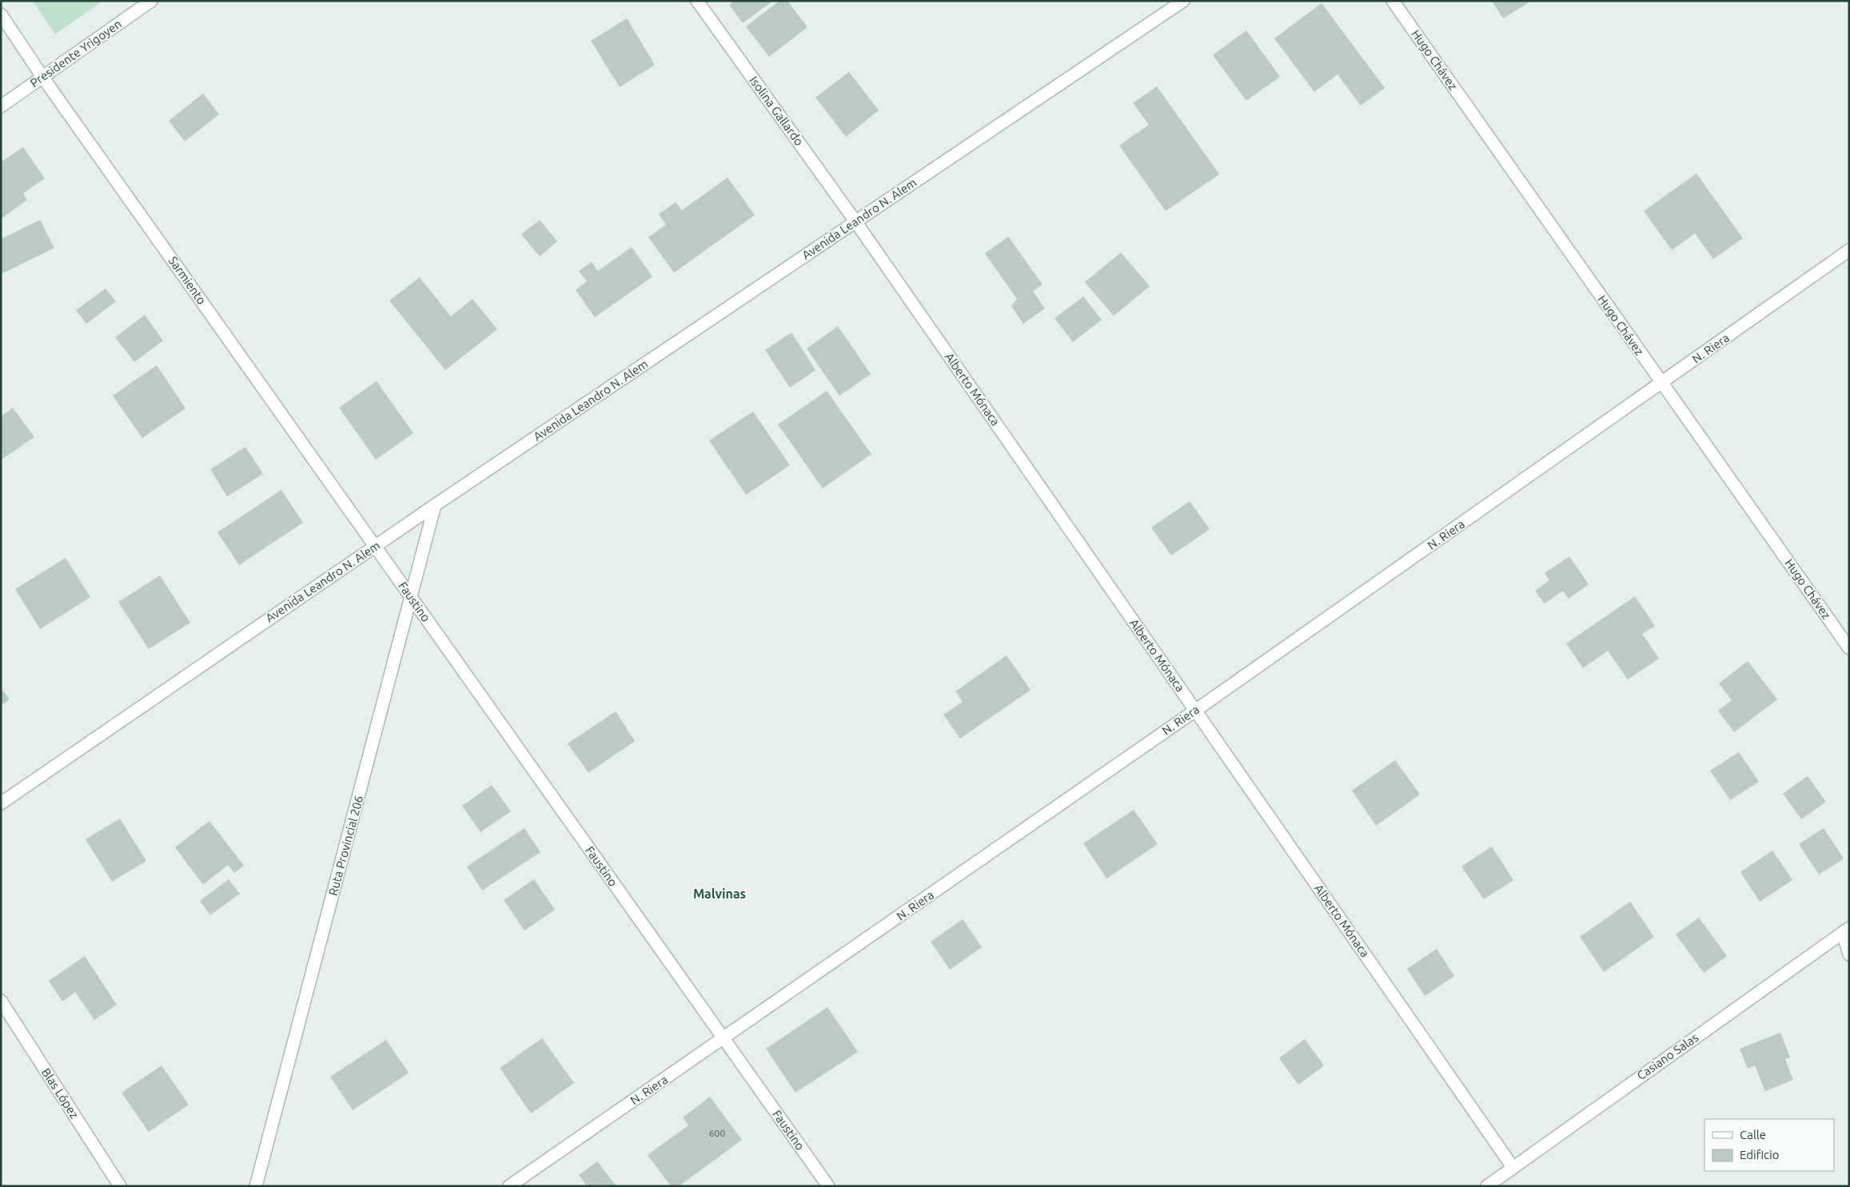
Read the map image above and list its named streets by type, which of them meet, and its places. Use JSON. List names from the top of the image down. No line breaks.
{"streets":{"street":["Presidente Yrigoyen","Hugo Chávez","Isolina Gallardo","Avenida Leandro N. Alem","Sarmiento","N. Riera","Alberto Mónaca","Faustino","Ruta Provincial 206","Casiano Salas","Blas López"]},"crossings":[["Presidente Yrigoyen","Sarmiento"],["Hugo Chávez","N. Riera"],["Isolina Gallardo","Avenida Leandro N. Alem"],["Isolina Gallardo","Alberto Mónaca"],["Avenida Leandro N. Alem","Sarmiento"],["Avenida Leandro N. Alem","Alberto Mónaca"],["Avenida Leandro N. Alem","Faustino"],["Avenida Leandro N. Alem","Ruta Provincial 206"],["Sarmiento","Faustino"],["N. Riera","Alberto Mónaca"],["N. Riera","Faustino"],["Alberto Mónaca","Casiano Salas"],["Faustino","Ruta Provincial 206"]],"districts":["Malvinas"],"house_numbers":["600"],"legend":["Calle","Edificio"]}
